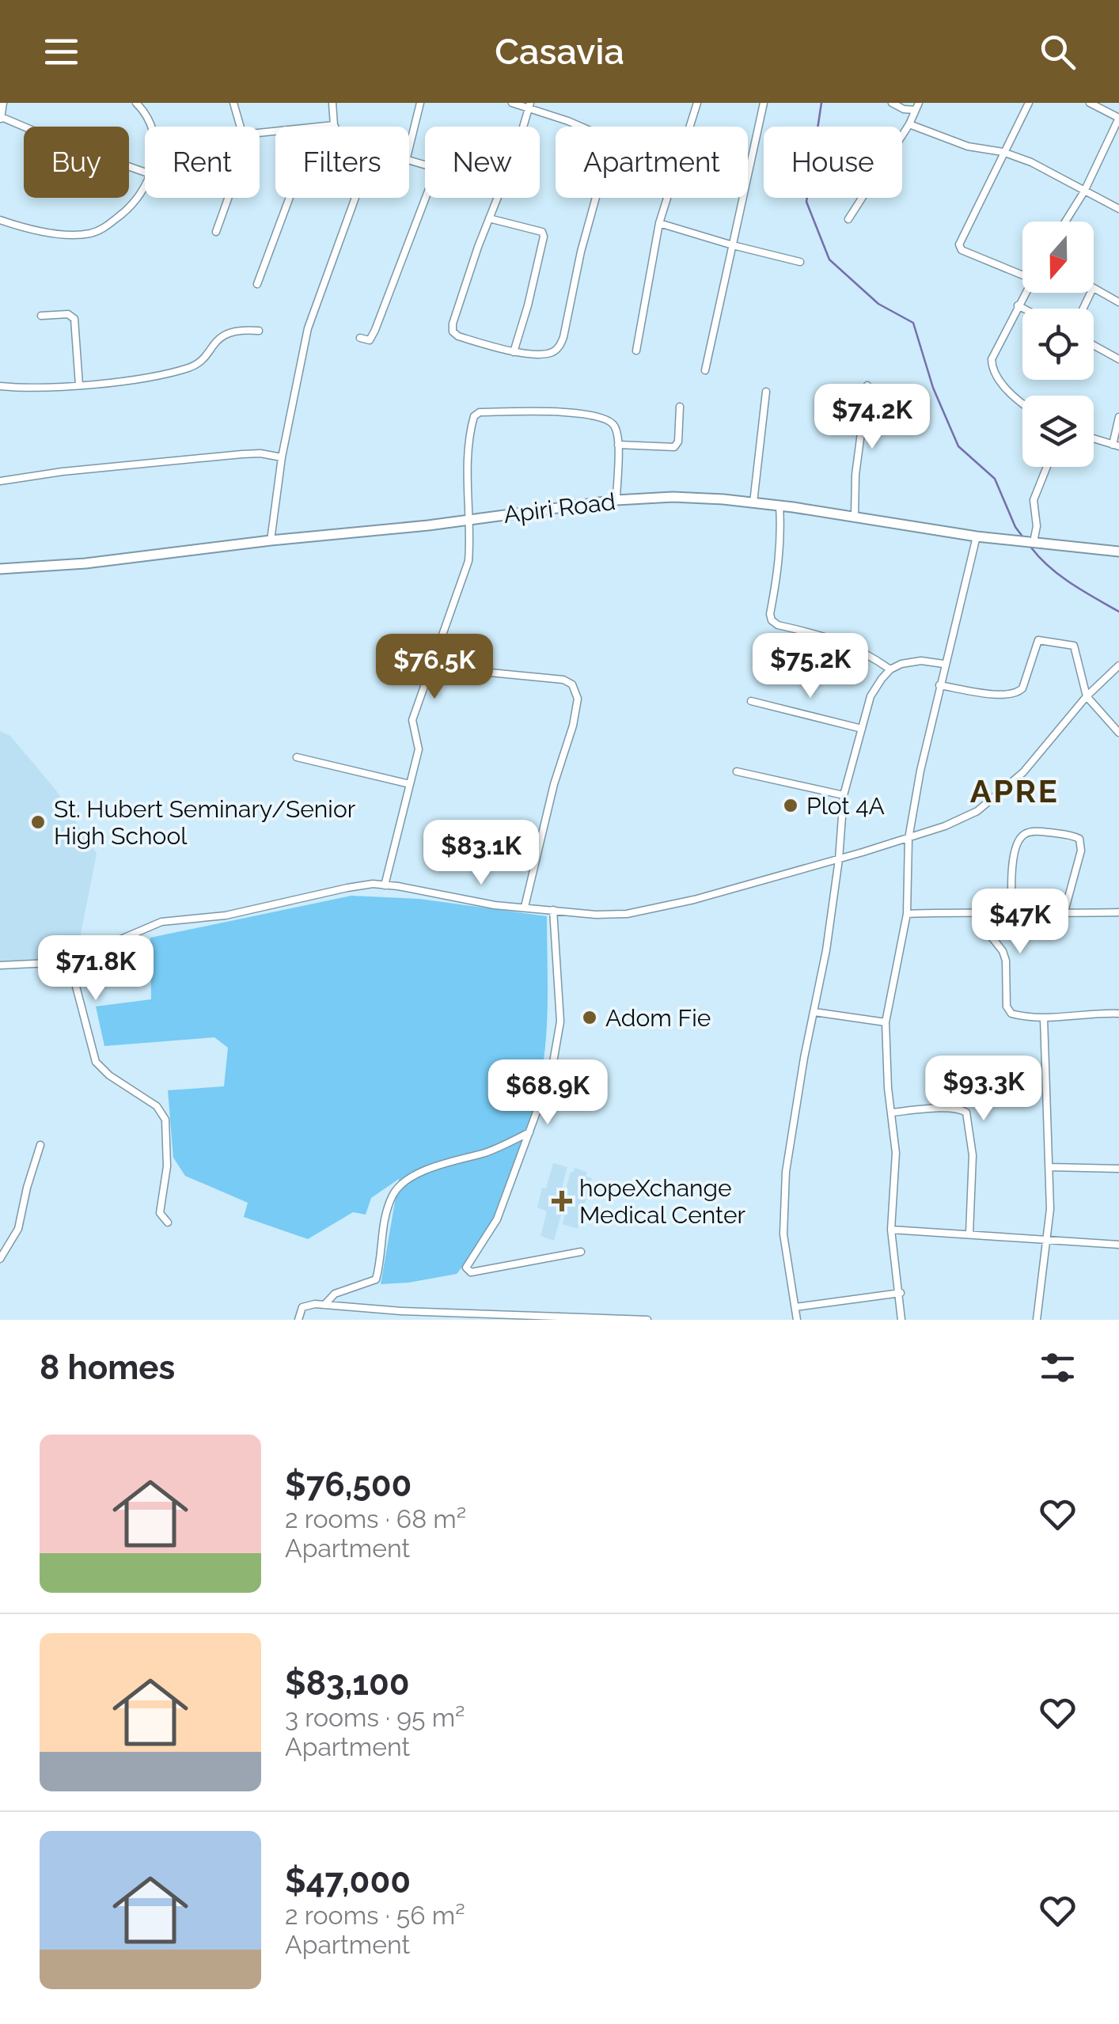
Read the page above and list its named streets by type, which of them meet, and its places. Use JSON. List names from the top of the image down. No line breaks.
{"streets":{"street":["Apiri Road"]},"districts":["APRE"],"places":{"other":["Plot 4A","St. Hubert Seminary/Senior High School","Adom Fie"],"health":["hopeXchange Medical Center"]},"north":"bottom","page":{"header":"Casavia","chip":["Buy","Rent","Filters","New","Apartment","House"],"price":["$74.2K","$75.2K","$76.5K","$83.1K","$47K","$71.8K","$93.3K","$68.9K"],"heading":"8 homes","list":[{"name":"$76,500","note":"2 rooms · 68 m² · Apartment"},{"name":"$83,100","note":"3 rooms · 95 m² · Apartment"},{"name":"$47,000","note":"2 rooms · 56 m² · Apartment"}]}}
